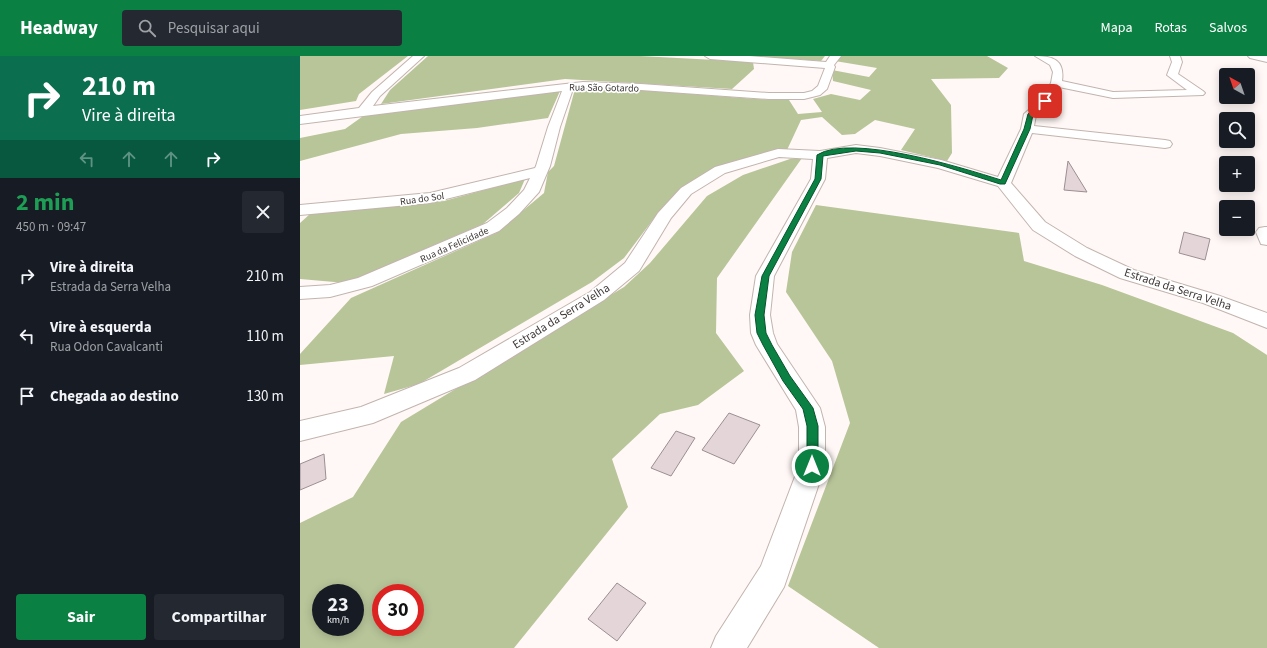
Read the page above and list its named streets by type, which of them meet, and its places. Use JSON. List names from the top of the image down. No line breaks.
{"streets":{"street":["Rua São Gotardo","Rua do Sol","Rua da Felicidade","Estrada da Serra Velha"]},"crossings":[["Rua São Gotardo","Rua da Felicidade"],["Rua do Sol","Rua da Felicidade"]],"north":"top left","page":{"header":"Headway","search":"Pesquisar aqui","nav":["Mapa","Rotas","Salvos"],"turn":["210 m","Vire à direita"],"map_buttons":["+","−"],"heading":["2 min","450 m · 09:47"],"list":[{"name":"Vire à direita","note":"Estrada da Serra Velha","value":"210 m"},{"name":"Vire à esquerda","note":"Rua Odon Cavalcanti","value":"110 m"},{"name":"Chegada ao destino","value":"130 m"}],"speed":"23 km/h","limit":"30","buttons":["Sair","Compartilhar"]}}
